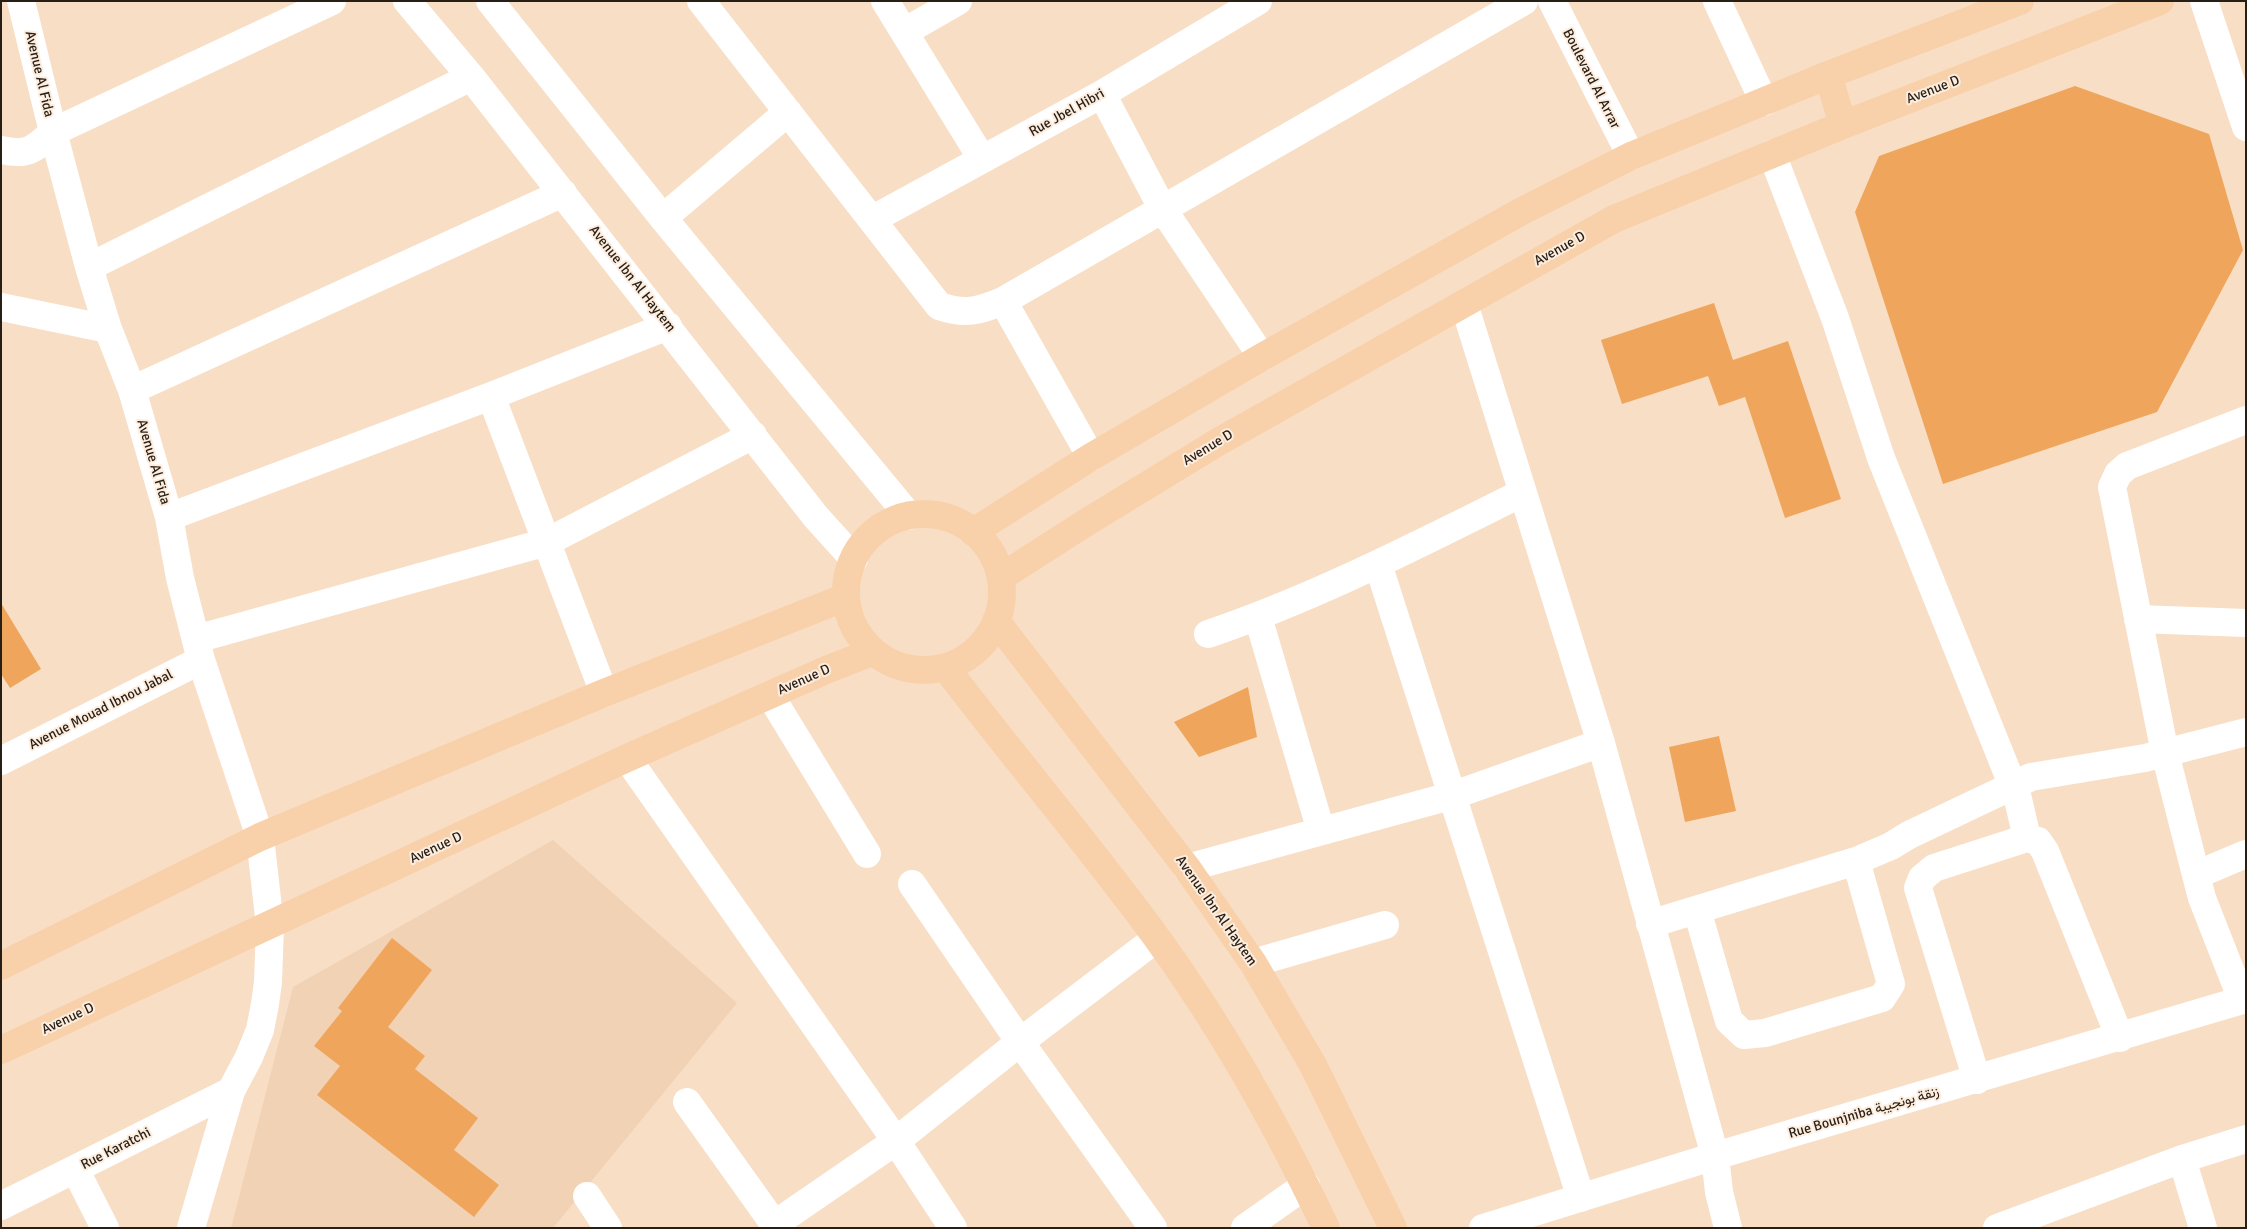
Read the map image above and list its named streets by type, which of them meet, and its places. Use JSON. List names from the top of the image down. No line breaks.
{"streets":{"main road":["Avenue D","Avenue Ibn Al Haytem"],"street":["Avenue Al Fida","Boulevard Al Arrar","Rue Jbel Hibri","Avenue Mouad Ibnou Jabal","Rue Bounjniba زنقة بونجيبة","Rue Karatchi"]},"crossings":[["Avenue Al Fida","Avenue D"],["Avenue Al Fida","Avenue Mouad Ibnou Jabal"],["Avenue Al Fida","Rue Karatchi"],["Avenue D","Avenue Ibn Al Haytem"],["Avenue Ibn Al Haytem","Avenue Mouad Ibnou Jabal"]]}
